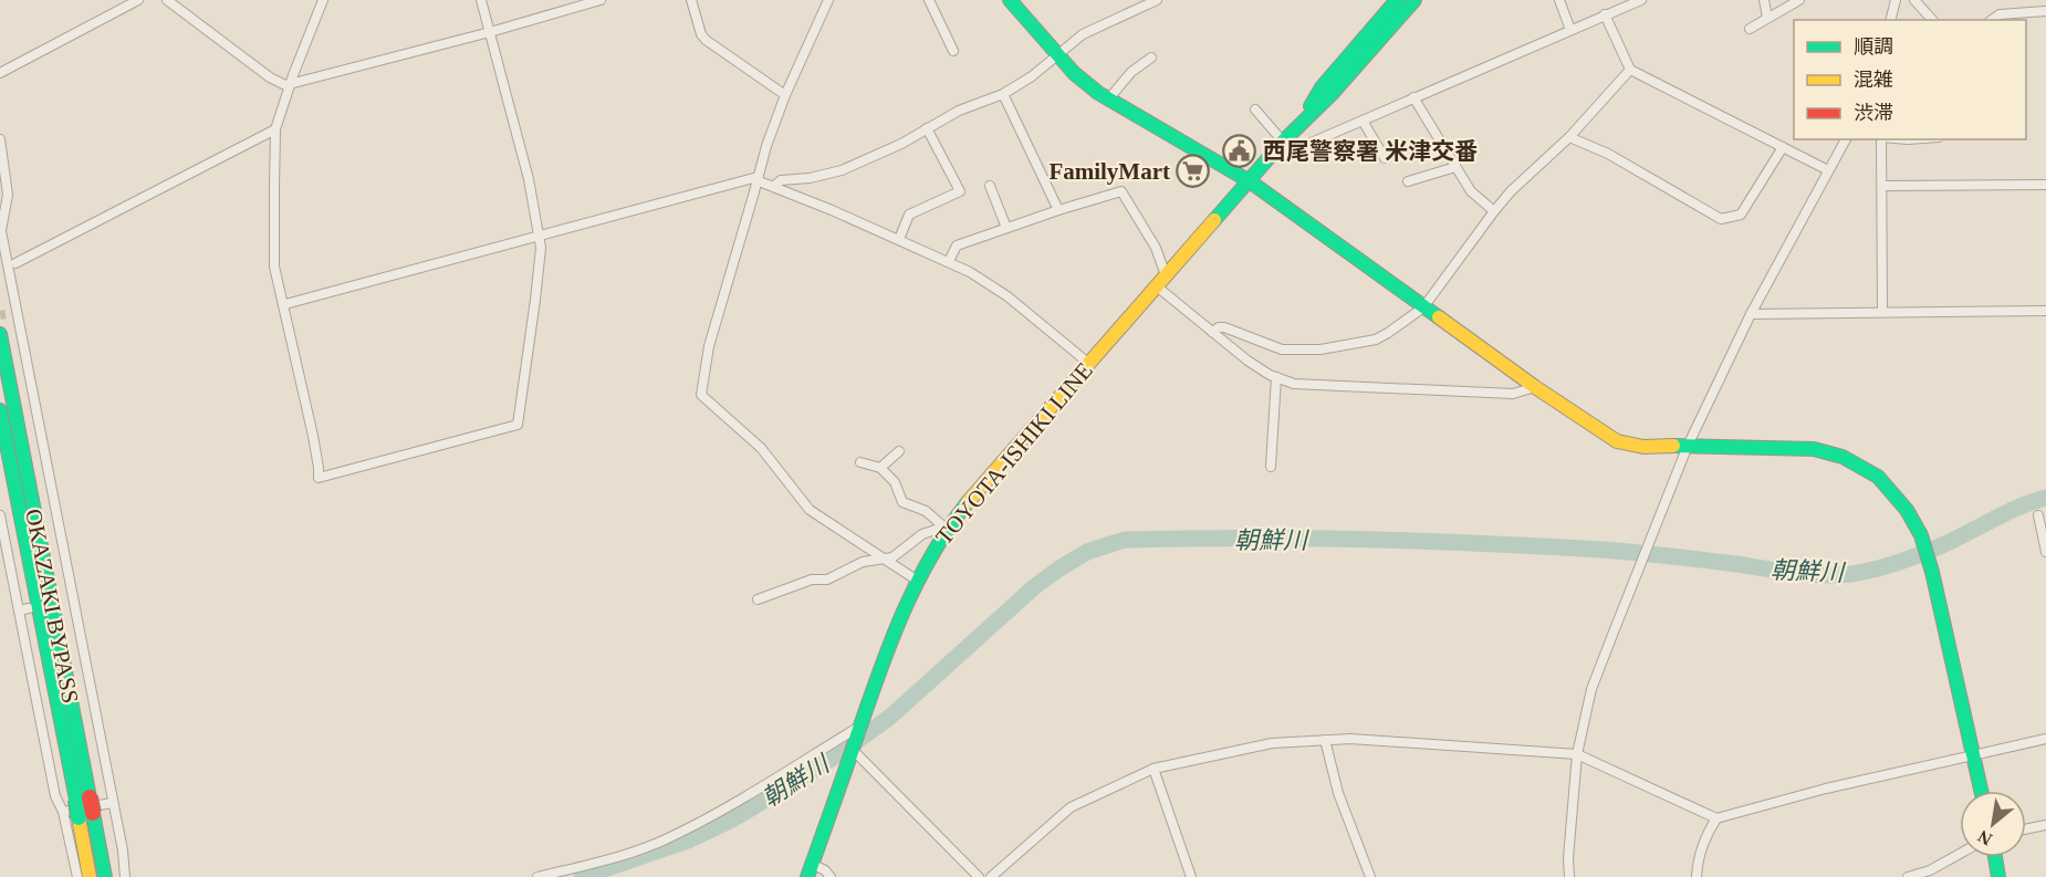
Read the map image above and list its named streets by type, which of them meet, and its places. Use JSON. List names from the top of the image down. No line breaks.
{"streets":{"main road":["TOYOTA-ISHIKI LINE","OKAZAKI BYPASS"]},"water":["朝鮮川"],"places":{"public building":["西尾警察署 米津交番"],"supermarket":["FamilyMart"]},"legend":["順調","混雑","渋滞"],"north":"bottom left"}
